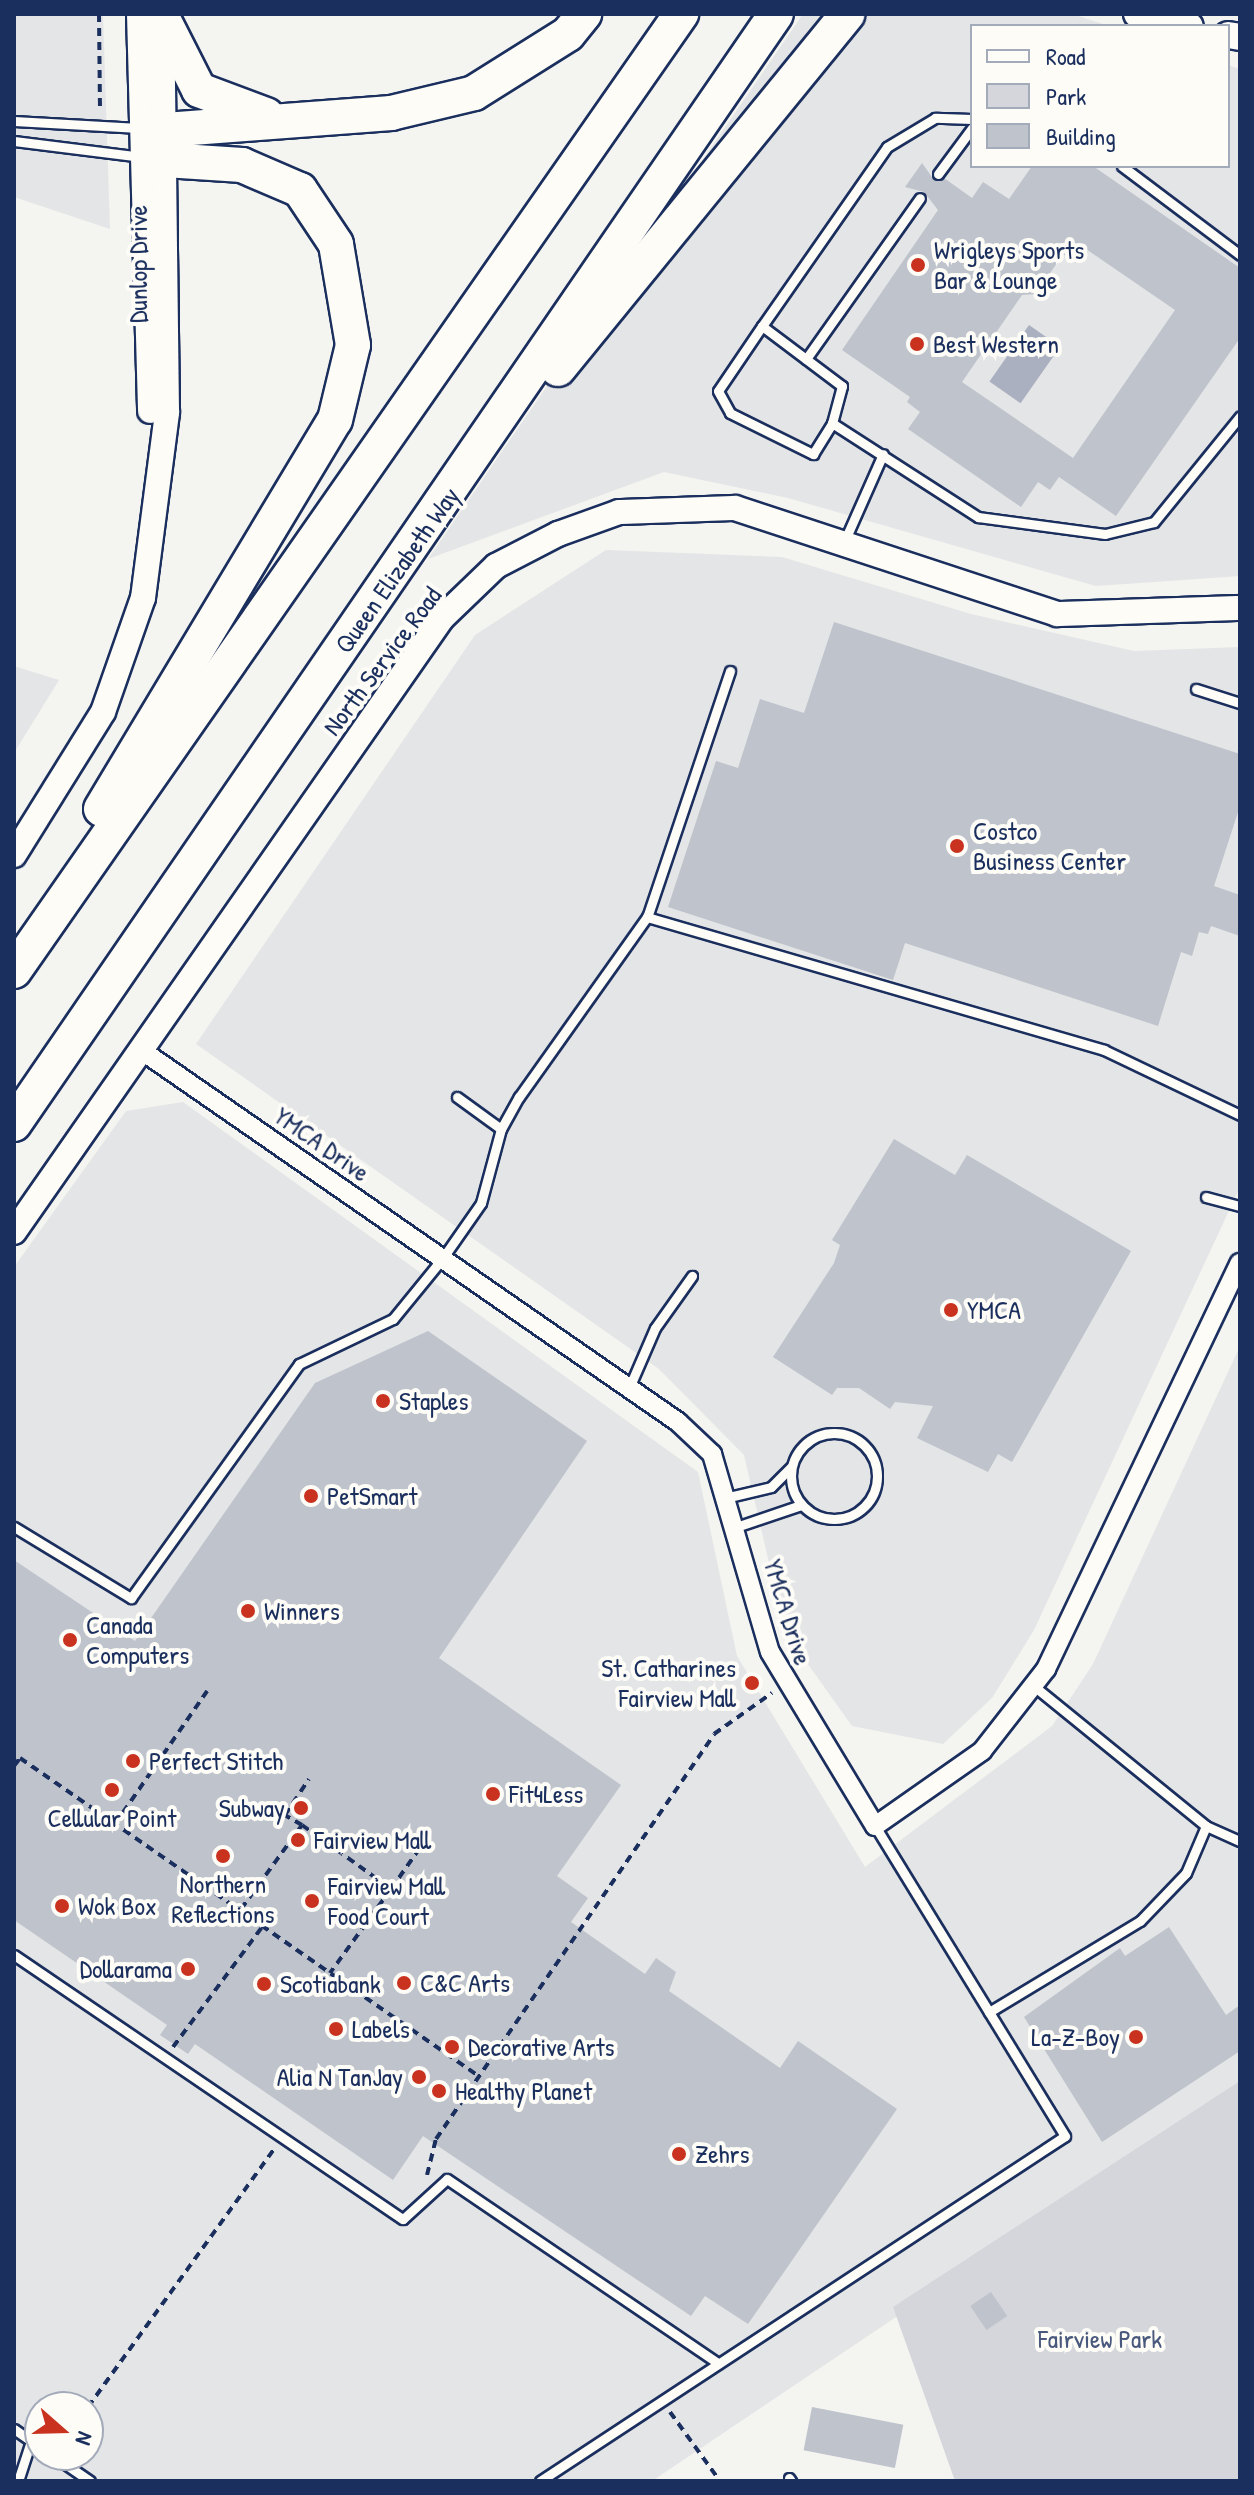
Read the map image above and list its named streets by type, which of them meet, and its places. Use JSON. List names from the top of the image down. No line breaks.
{"streets":{"highway":["Queen Elizabeth Way"],"street":["Dunlop Drive","North Service Road","YMCA Drive"]},"crossings":[["North Service Road","YMCA Drive"]],"parks":["Fairview Park"],"places":["Wrigleys Sports Bar & Lounge","Best Western","Costco Business Center","YMCA","Staples","PetSmart","Winners","Canada Computers","St. Catharines Fairview Mall","Perfect Stitch","Cellular Point","Fit4Less","Subway","Fairview Mall","Northern Reflections","Fairview Mall Food Court","Wok Box","Dollarama","C&C Arts","Scotiabank","Labels","La-Z-Boy","Decorative Arts","Alia N TanJay","Healthy Planet","Zehrs"],"legend":["Road","Park","Building"],"north":"right"}
